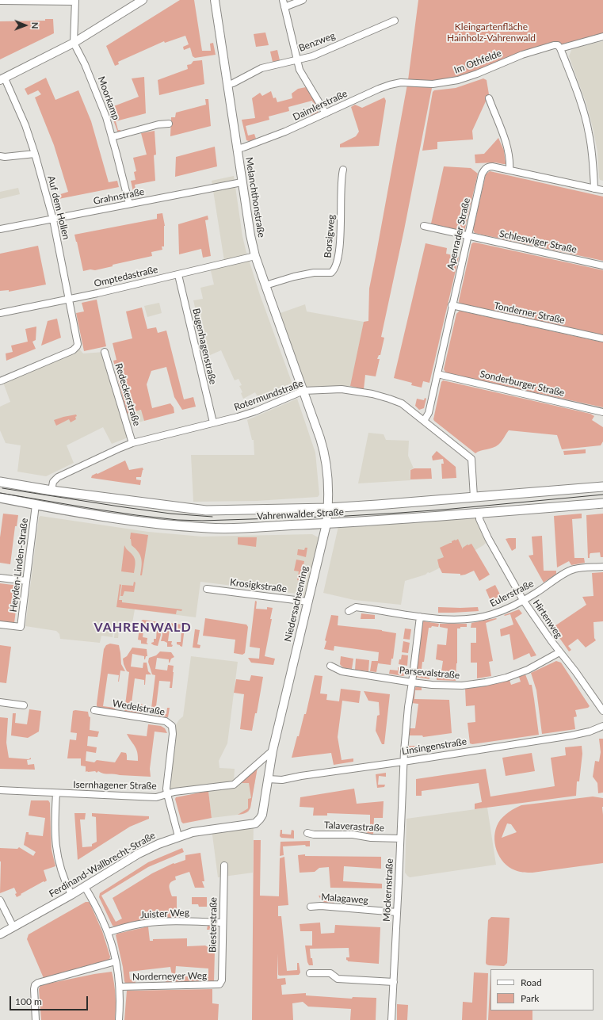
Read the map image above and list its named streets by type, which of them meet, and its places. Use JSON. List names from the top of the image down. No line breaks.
{"streets":{"main road":["Vahrenwalder Straße"],"street":["Benzweg","Im Othfelde","Moorkamp","Daimlerstraße","Grahnstraße","Melanchthonstraße","Auf dem Hollen","Apenrader Straße","Borsigweg","Schleswiger Straße","Omptedastraße","Tonderner Straße","Bugenhagenstraße","Sonderburger Straße","Redeckerstraße","Rotermundstraße","Heyden-Linden-Straße","Krosigkstraße","Eulerstraße","Niedersachsenring","Hirtenweg","Parsevalstraße","Wedelstraße","Linsingenstraße","Isernhagener Straße","Talaverastraße","Ferdinand-Wallbrecht-Straße","Möckernstraße","Malagaweg","Juister Weg","Biesterstraße","Norderneyer Weg"]},"crossings":[["Benzweg","Melanchthonstraße"],["Im Othfelde","Daimlerstraße"],["Moorkamp","Grahnstraße"],["Daimlerstraße","Melanchthonstraße"],["Grahnstraße","Melanchthonstraße"],["Grahnstraße","Auf dem Hollen"],["Melanchthonstraße","Borsigweg"],["Melanchthonstraße","Omptedastraße"],["Melanchthonstraße","Rotermundstraße"],["Melanchthonstraße","Niedersachsenring"],["Auf dem Hollen","Omptedastraße"],["Apenrader Straße","Schleswiger Straße"],["Apenrader Straße","Tonderner Straße"],["Apenrader Straße","Sonderburger Straße"],["Apenrader Straße","Rotermundstraße"],["Omptedastraße","Bugenhagenstraße"],["Bugenhagenstraße","Rotermundstraße"],["Redeckerstraße","Rotermundstraße"],["Rotermundstraße","Vahrenwalder Straße"],["Rotermundstraße","Niedersachsenring"],["Vahrenwalder Straße","Heyden-Linden-Straße"],["Vahrenwalder Straße","Niedersachsenring"],["Vahrenwalder Straße","Hirtenweg"],["Krosigkstraße","Niedersachsenring"],["Eulerstraße","Hirtenweg"],["Eulerstraße","Möckernstraße"],["Niedersachsenring","Linsingenstraße"],["Niedersachsenring","Isernhagener Straße"],["Niedersachsenring","Ferdinand-Wallbrecht-Straße"],["Hirtenweg","Parsevalstraße"],["Parsevalstraße","Möckernstraße"],["Wedelstraße","Isernhagener Straße"],["Linsingenstraße","Möckernstraße"],["Talaverastraße","Möckernstraße"],["Möckernstraße","Malagaweg"],["Juister Weg","Biesterstraße"],["Biesterstraße","Norderneyer Weg"]],"districts":["VAHRENWALD"],"parks":["Kleingartenfläche Hainholz-Vahrenwald"],"legend":["Road","Park"],"scale_bar":"100 m","north":"right"}
